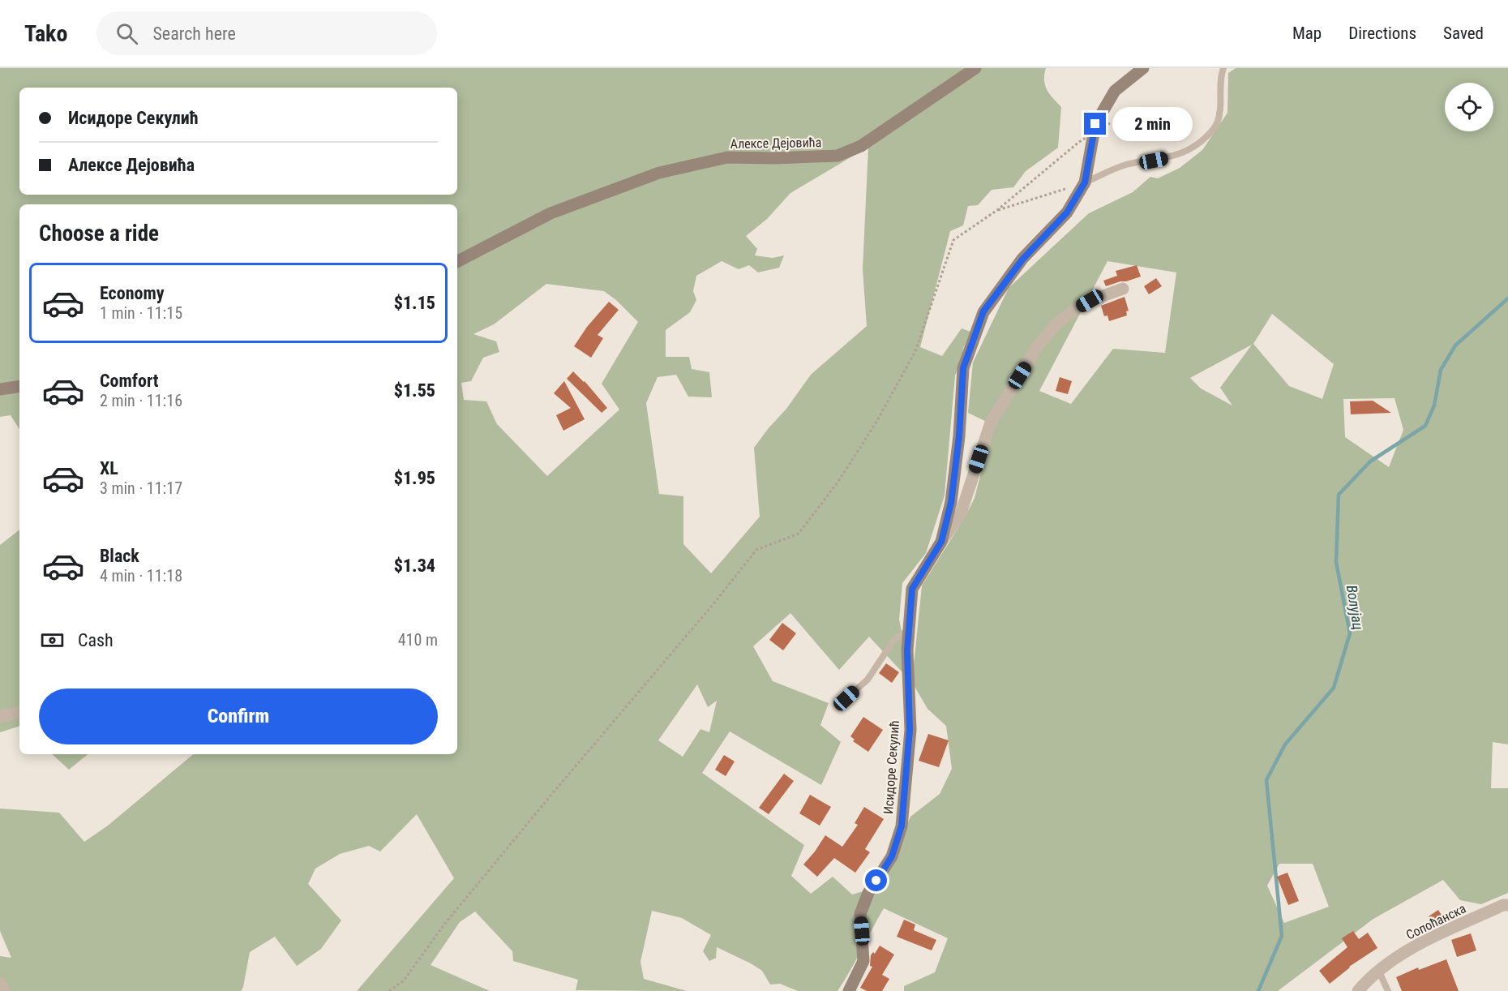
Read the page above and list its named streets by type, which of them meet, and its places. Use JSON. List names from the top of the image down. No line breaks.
{"streets":{"street":["Алексе Дејовића","Исидоре Секулић","Сопоћанска"]},"water":["Волујац"],"page":{"header":"Tako","search":"Search here","nav":["Map","Directions","Saved"],"banner":["Исидоре Секулић","Алексе Дејовића"],"bubble":"2 min","heading":"Choose a ride","list":[{"name":"Economy","note":"1 min · 11:15","value":"$1.15"},{"name":"Comfort","note":"2 min · 11:16","value":"$1.55"},{"name":"XL","note":"3 min · 11:17","value":"$1.95"},{"name":"Black","note":"4 min · 11:18","value":"$1.34"}],"pay":["Cash","410 m"],"buttons":"Confirm"}}
